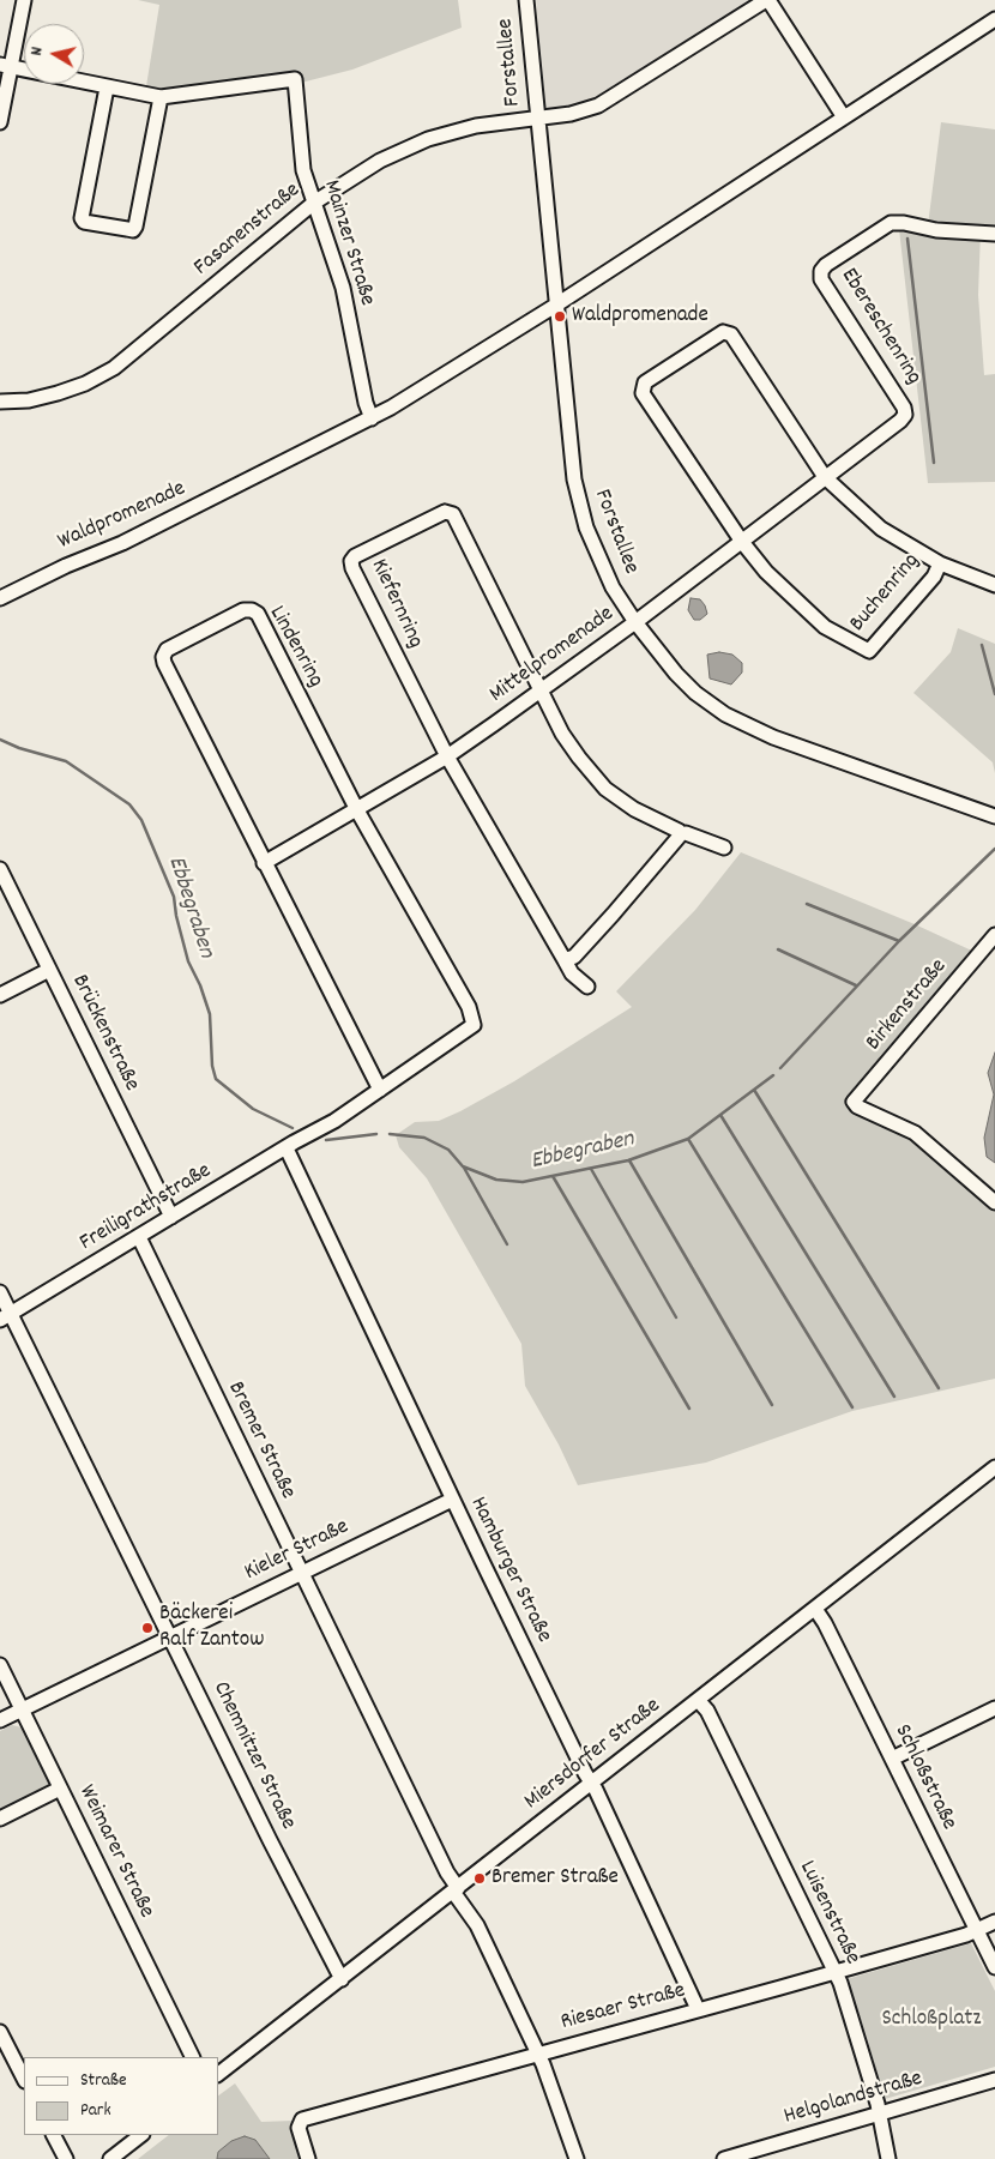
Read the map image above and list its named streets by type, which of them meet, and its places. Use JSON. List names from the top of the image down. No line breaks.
{"streets":{"street":["Forstallee","Fasanenstraße","Mainzer Straße","Ebereschenring","Waldpromenade","Buchenring","Kiefernring","Lindenring","Mittelpromenade","Birkenstraße","Brückenstraße","Freiligrathstraße","Bremer Straße","Kieler Straße","Hamburger Straße","Miersdorfer Straße","Chemnitzer Straße","Schloßstraße","Weimarer Straße","Luisenstraße","Riesaer Straße","Helgolandstraße"]},"crossings":[["Forstallee","Fasanenstraße"],["Forstallee","Waldpromenade"],["Forstallee","Mittelpromenade"],["Fasanenstraße","Mainzer Straße"],["Mainzer Straße","Waldpromenade"],["Ebereschenring","Mittelpromenade"],["Buchenring","Mittelpromenade"],["Kiefernring","Mittelpromenade"],["Lindenring","Mittelpromenade"],["Lindenring","Freiligrathstraße"],["Brückenstraße","Freiligrathstraße"],["Freiligrathstraße","Bremer Straße"],["Freiligrathstraße","Hamburger Straße"],["Freiligrathstraße","Chemnitzer Straße"],["Bremer Straße","Kieler Straße"],["Bremer Straße","Miersdorfer Straße"],["Bremer Straße","Riesaer Straße"],["Kieler Straße","Hamburger Straße"],["Kieler Straße","Chemnitzer Straße"],["Kieler Straße","Weimarer Straße"],["Hamburger Straße","Miersdorfer Straße"],["Hamburger Straße","Riesaer Straße"],["Miersdorfer Straße","Chemnitzer Straße"],["Miersdorfer Straße","Schloßstraße"],["Miersdorfer Straße","Luisenstraße"],["Schloßstraße","Riesaer Straße"],["Luisenstraße","Riesaer Straße"],["Luisenstraße","Helgolandstraße"]],"water":["Ebbegraben"],"parks":["Schloßplatz"],"places":["Waldpromenade","Bäckerei Ralf Zantow","Bremer Straße"],"legend":["Straße","Park"],"north":"left"}
